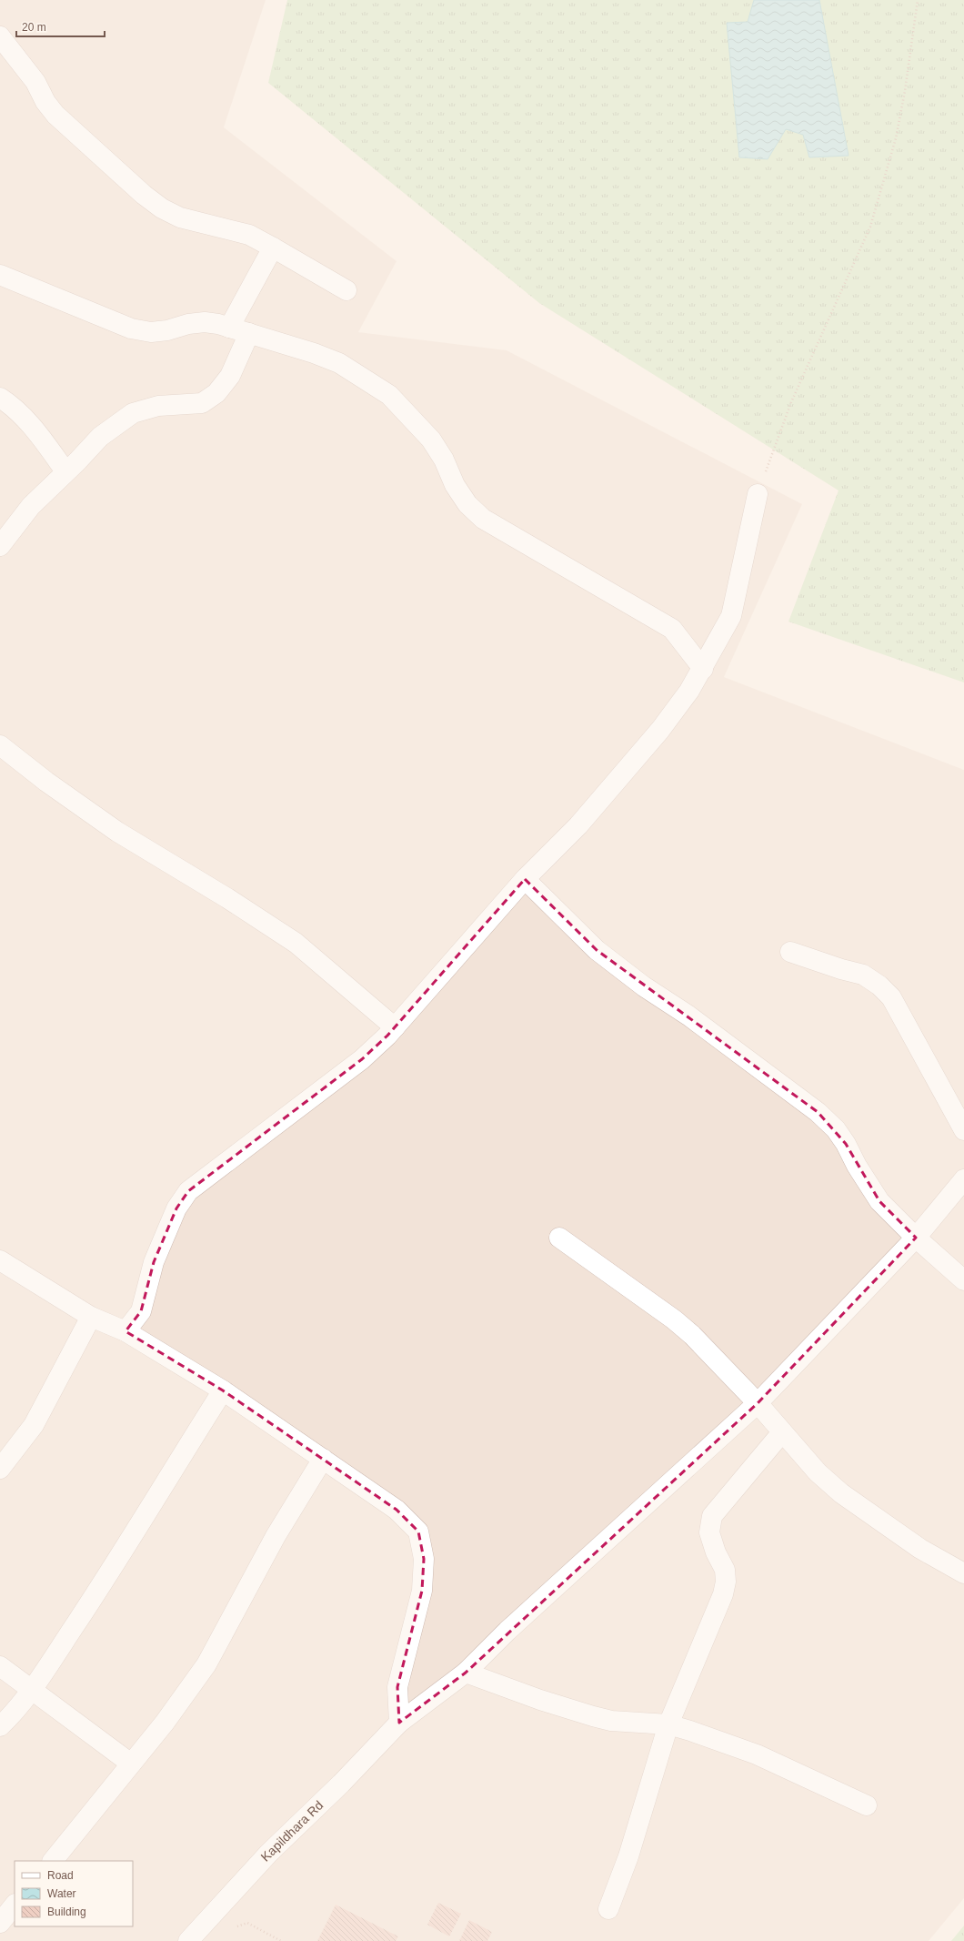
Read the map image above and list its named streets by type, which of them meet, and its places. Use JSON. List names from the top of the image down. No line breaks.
{"streets":{"street":["Kapildhara Rd"]},"legend":["Road","Water","Building"],"scale_bar":"20 m"}
